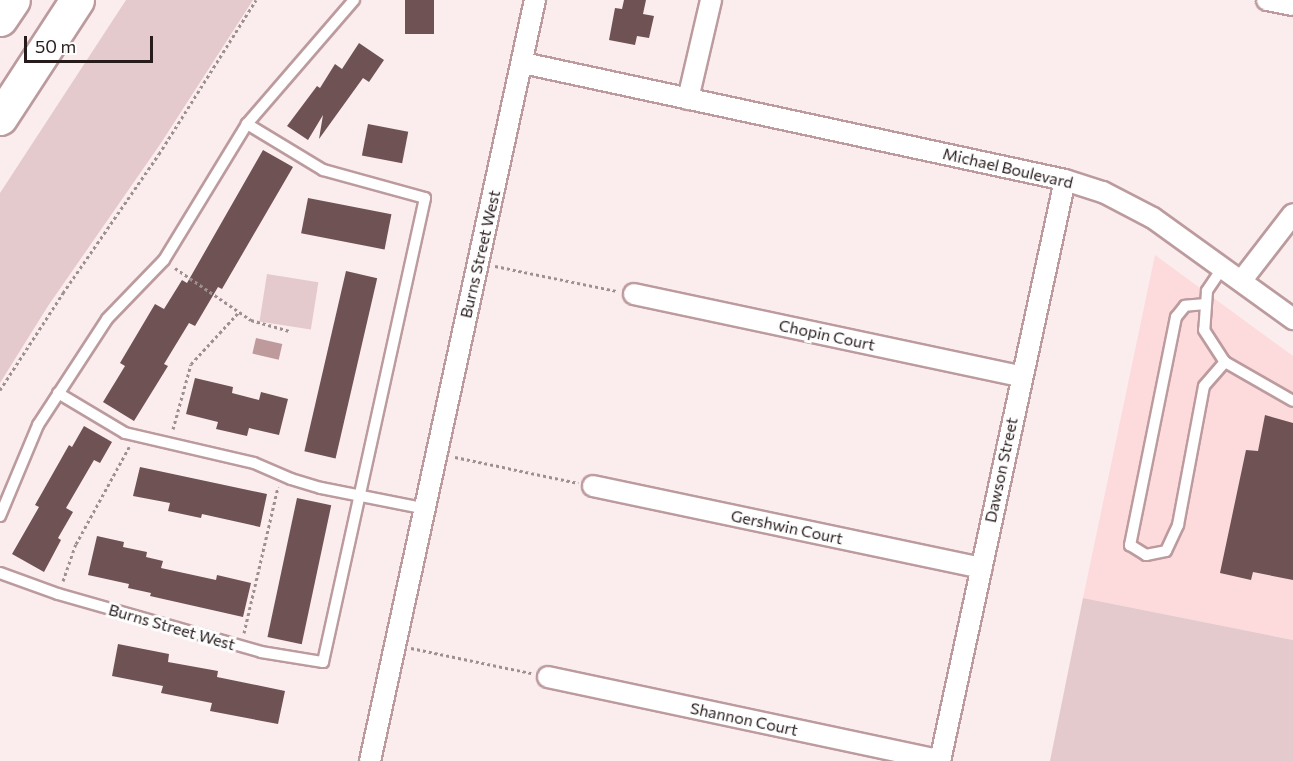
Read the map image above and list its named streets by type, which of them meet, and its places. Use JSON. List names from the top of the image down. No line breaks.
{"streets":{"street":["Michael Boulevard","Burns Street West","Chopin Court","Dawson Street","Gershwin Court","Shannon Court"]},"crossings":[["Michael Boulevard","Burns Street West"],["Michael Boulevard","Dawson Street"],["Chopin Court","Dawson Street"],["Dawson Street","Gershwin Court"],["Dawson Street","Shannon Court"]],"scale_bar":"50 m"}
